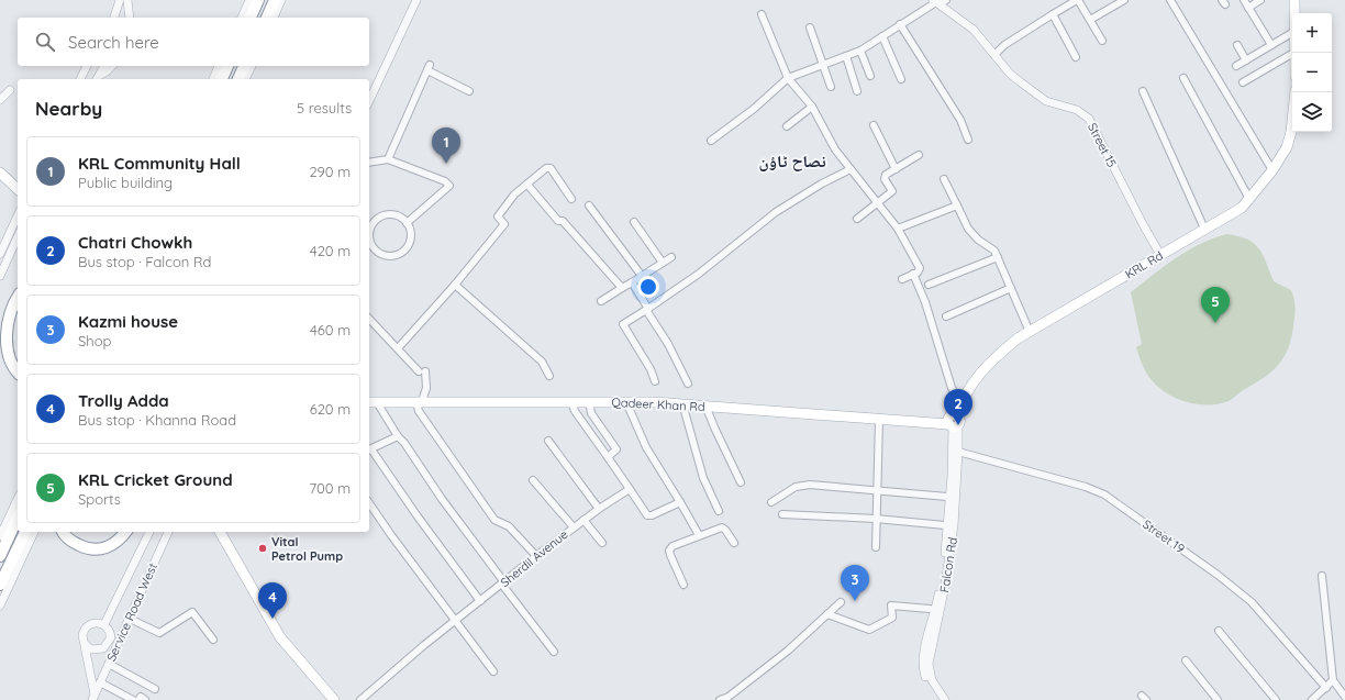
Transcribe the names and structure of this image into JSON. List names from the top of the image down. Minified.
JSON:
{"streets":{"main road":["KRL Rd","Qadeer Khan Rd"],"street":["Street 15","Street 19","Sherdil Avenue","Falcon Rd","Service Road West"]},"crossings":[["Street 15","KRL Rd"],["KRL Rd","Qadeer Khan Rd"],["KRL Rd","Falcon Rd"],["Qadeer Khan Rd","Falcon Rd"],["Street 19","Falcon Rd"]],"districts":["نصاح ٹاؤن"],"places":["Vital Petrol Pump"],"page":{"map_buttons":["+","−"],"search":"Search here","heading":["Nearby","5 results"],"pins":["1","5","2","3","4"],"list":[{"mark":"1","name":"KRL Community Hall","note":"Public building","value":"290 m"},{"mark":"2","name":"Chatri Chowkh","note":"Bus stop · Falcon Rd","value":"420 m"},{"mark":"3","name":"Kazmi house","note":"Shop","value":"460 m"},{"mark":"4","name":"Trolly Adda","note":"Bus stop · Khanna Road","value":"620 m"},{"mark":"5","name":"KRL Cricket Ground","note":"Sports","value":"700 m"}]}}
